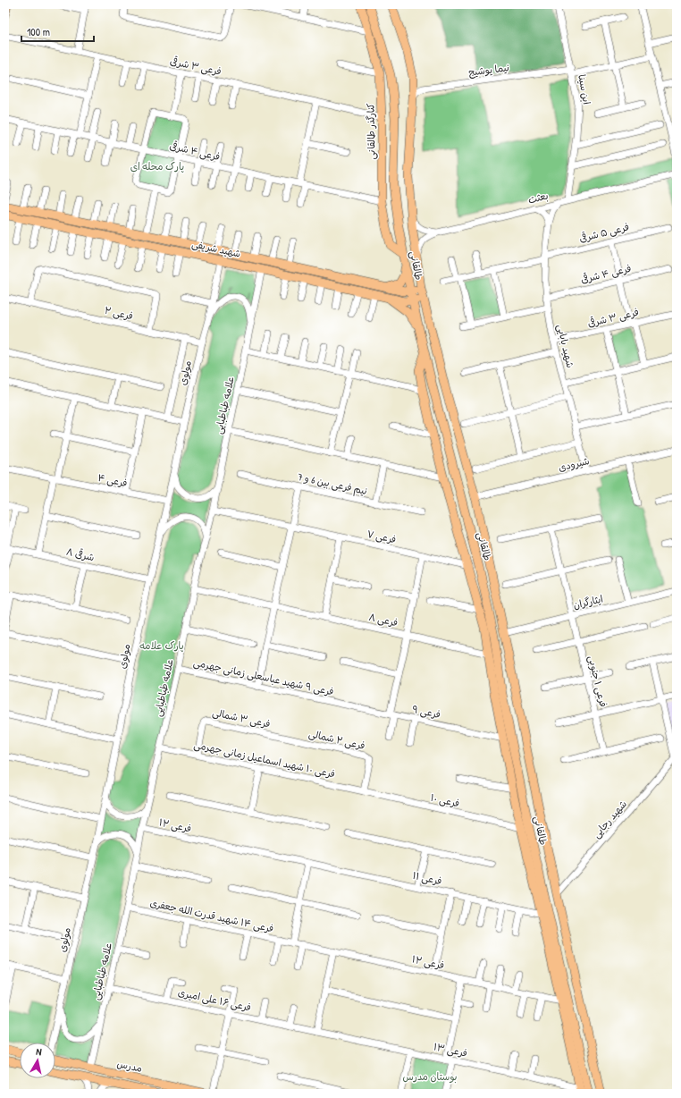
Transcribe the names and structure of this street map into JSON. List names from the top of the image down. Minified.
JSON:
{"streets":{"main road":["کنارگذر طالقانی","شهید شریفی","طالقانی","مدرس"],"street":["فرعی ۳ شرقی","نیما یوشیج","ابن سینا","فرعی ۴ شرقی","بعثت","فرعی ۵ شرقی","فرعی ۲","شهید بابایی","مولوی","علامه طباطبایی","شیرودی","فرعی ۴","نیم فرعی بین 6 و 7","فرعی ۷","۸ شرقی","ایثارگران","فرعی ۸","فرعی ۹ شهید عباسعلی زمانی جهرمی","فرعی ۱ جنوبی","فرعی ۹","فرعی ۳ شمالی","فرعی ۲ شمالی","فرعی ۱۰ شهید اسماعیل زمانی جهرمی","فرعی ۱۰","شهید رجایی","فرعی ۱۲","فرعی ۱۱","فرعی ۱۴ شهید قدرت الله جعفری","فرعی ۱۶ علی امیری","فرعی ۱۳"]},"crossings":[["فرعی ۳ شرقی","کنارگذر طالقانی"],["فرعی ۳ شرقی","شهید بابایی"],["نیما یوشیج","ابن سینا"],["نیما یوشیج","طالقانی"],["ابن سینا","بعثت"],["کنارگذر طالقانی","فرعی ۴ شرقی"],["کنارگذر طالقانی","طالقانی"],["فرعی ۴ شرقی","شهید بابایی"],["بعثت","طالقانی"],["بعثت","شهید بابایی"],["فرعی ۵ شرقی","شهید بابایی"],["شهید شریفی","طالقانی"],["شهید شریفی","مولوی"],["شهید شریفی","علامه طباطبایی"],["طالقانی","شیرودی"],["طالقانی","ایثارگران"],["طالقانی","شهید رجایی"],["فرعی ۲","مولوی"],["شهید بابایی","شیرودی"],["مولوی","فرعی ۴"],["مولوی","۸ شرقی"],["علامه طباطبایی","فرعی ۷"],["علامه طباطبایی","فرعی ۸"],["علامه طباطبایی","فرعی ۹ شهید عباسعلی زمانی جهرمی"],["علامه طباطبایی","فرعی ۱۰ شهید اسماعیل زمانی جهرمی"],["علامه طباطبایی","فرعی ۱۲"],["علامه طباطبایی","فرعی ۱۴ شهید قدرت الله جعفری"],["علامه طباطبایی","فرعی ۱۶ علی امیری"],["علامه طباطبایی","مدرس"],["ایثارگران","فرعی ۱ جنوبی"],["فرعی ۹ شهید عباسعلی زمانی جهرمی","فرعی ۹"],["فرعی ۳ شمالی","فرعی ۲ شمالی"],["فرعی ۳ شمالی","فرعی ۱۰ شهید اسماعیل زمانی جهرمی"],["فرعی ۲ شمالی","فرعی ۱۰ شهید اسماعیل زمانی جهرمی"],["فرعی ۲ شمالی","فرعی ۱۰"],["فرعی ۱۰ شهید اسماعیل زمانی جهرمی","فرعی ۱۰"],["فرعی ۱۲","فرعی ۱۱"],["فرعی ۱۲","فرعی ۱۴ شهید قدرت الله جعفری"],["فرعی ۱۶ علی امیری","فرعی ۱۳"]],"parks":["پارک محله ای","پارک علامه","بوستان مدرس"],"scale_bar":"100 m","north":"top"}
